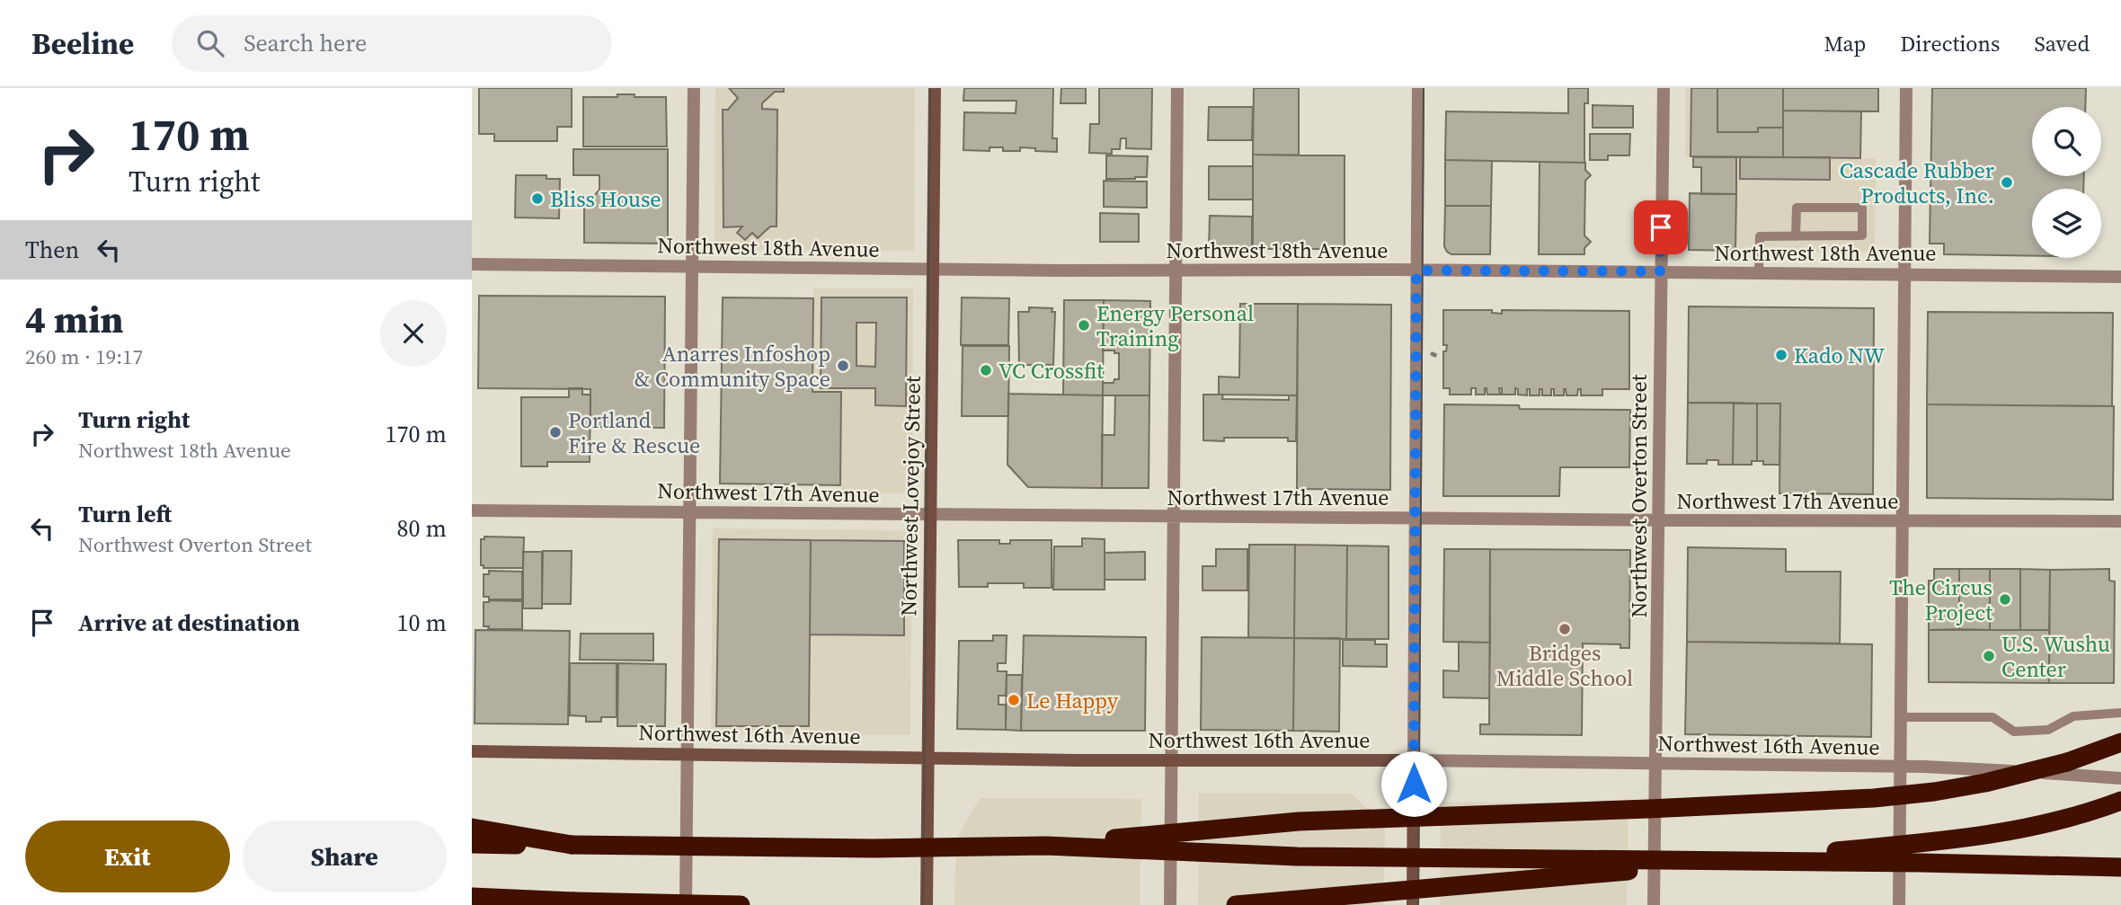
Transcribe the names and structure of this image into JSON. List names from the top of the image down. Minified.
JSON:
{"streets":{"main road":["Northwest Lovejoy Street","Northwest 16th Avenue"],"street":["Northwest 18th Avenue","Northwest 17th Avenue","Northwest Overton Street"]},"crossings":[["Northwest 18th Avenue","Northwest Lovejoy Street"],["Northwest 18th Avenue","Northwest Overton Street"],["Northwest 17th Avenue","Northwest Lovejoy Street"],["Northwest 17th Avenue","Northwest Overton Street"],["Northwest Lovejoy Street","Northwest 16th Avenue"],["Northwest Overton Street","Northwest 16th Avenue"]],"places":["Cascade Rubber Products, Inc.","Bliss House","Energy Personal Training","Kado NW","Anarres Infoshop & Community Space","VC Crossfit","Portland Fire & Rescue","The Circus Project","Bridges Middle School","U.S. Wushu Center","Le Happy"],"page":{"header":"Beeline","search":"Search here","nav":["Map","Directions","Saved"],"turn":["170 m","Turn right"],"then":"Then","heading":["4 min","260 m · 19:17"],"list":[{"name":"Turn right","note":"Northwest 18th Avenue","value":"170 m"},{"name":"Turn left","note":"Northwest Overton Street","value":"80 m"},{"name":"Arrive at destination","value":"10 m"}],"buttons":["Exit","Share"]}}
